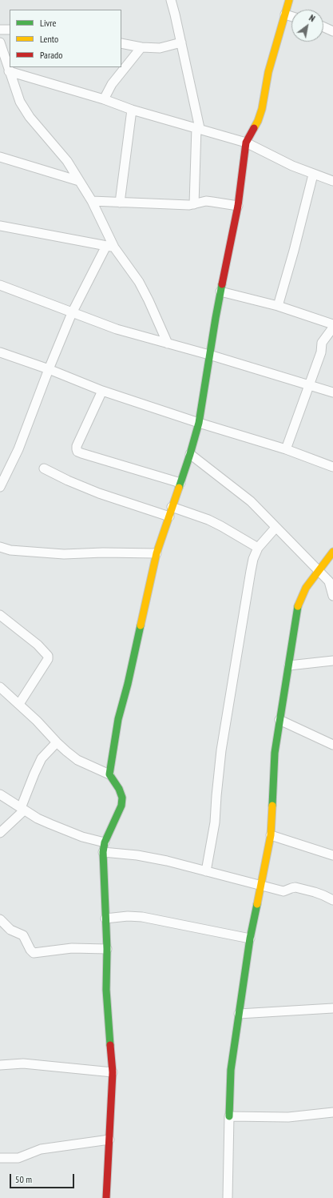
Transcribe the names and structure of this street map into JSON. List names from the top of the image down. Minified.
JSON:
{"legend":["Livre","Lento","Parado"],"scale_bar":"50 m","north":"top right"}
